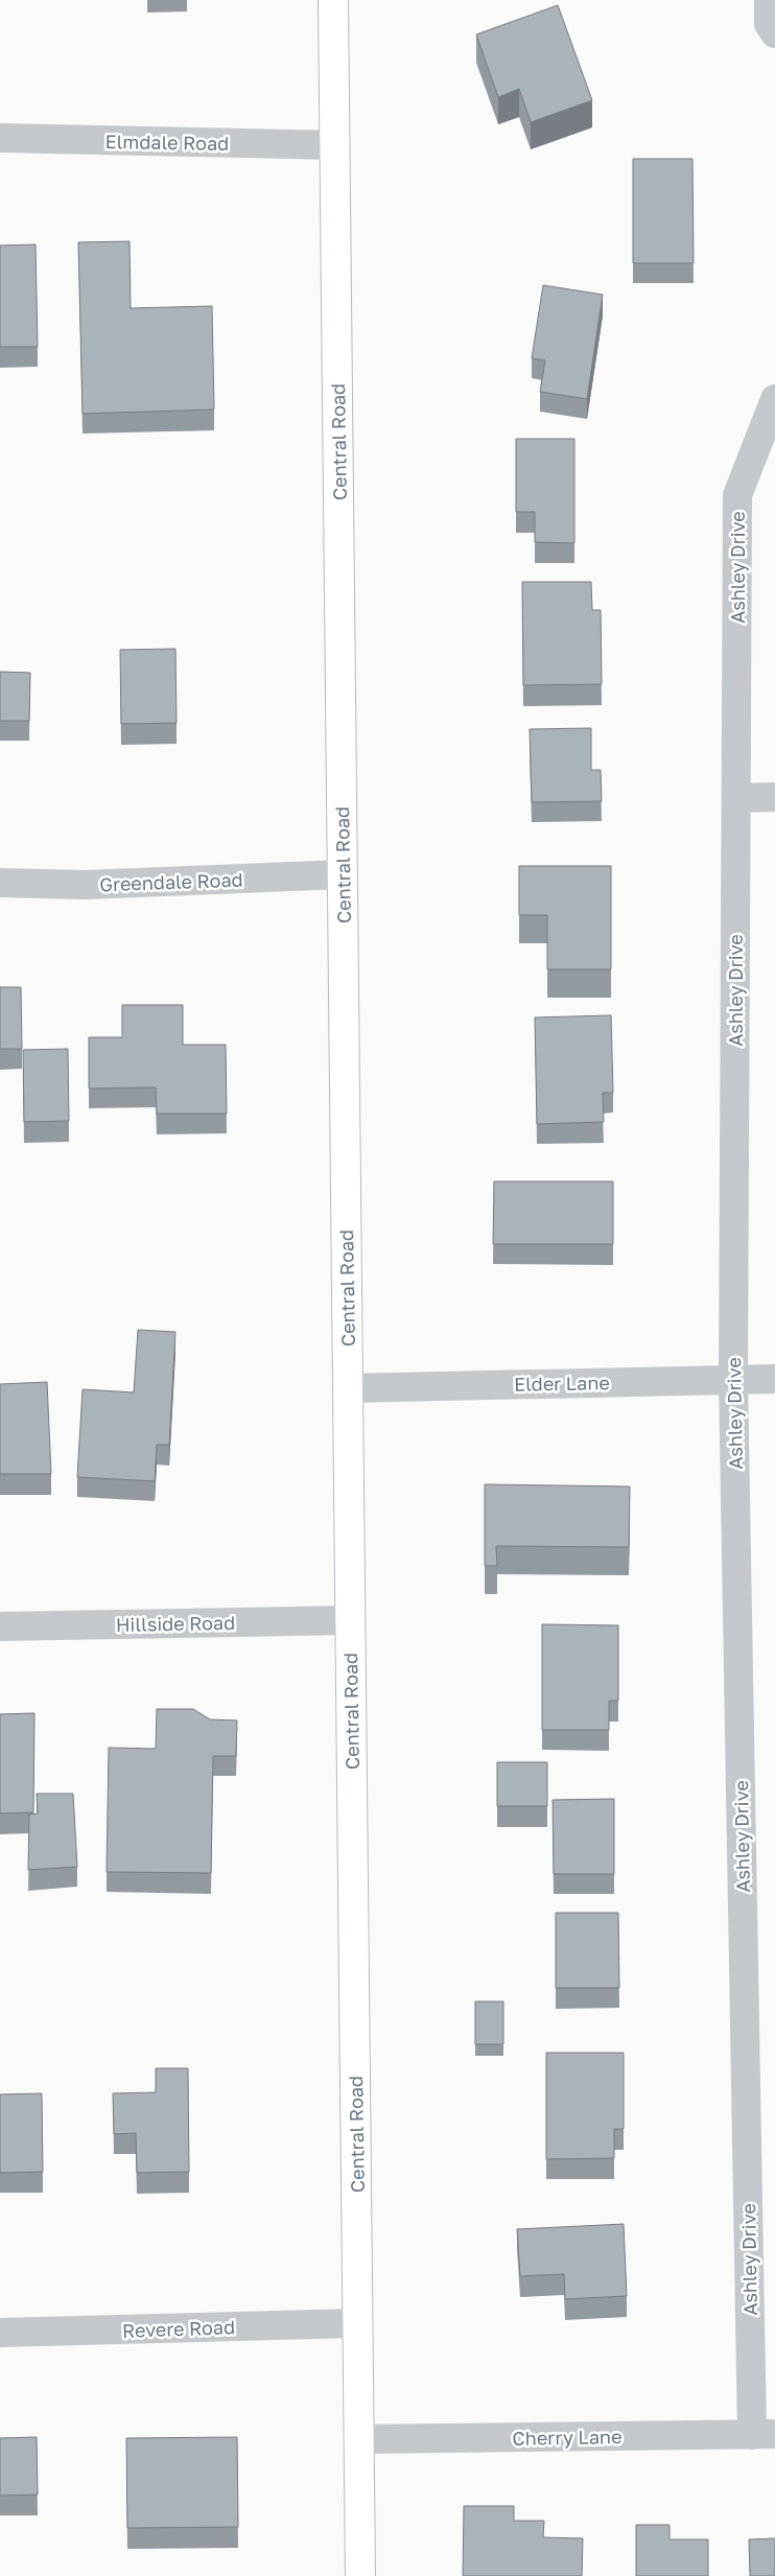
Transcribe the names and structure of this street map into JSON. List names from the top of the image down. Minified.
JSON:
{"streets":{"main road":["Central Road"],"street":["Elmdale Road","Ashley Drive","Greendale Road","Elder Lane","Hillside Road","Revere Road","Cherry Lane"]},"crossings":[["Elmdale Road","Central Road"],["Central Road","Greendale Road"],["Central Road","Elder Lane"],["Central Road","Hillside Road"],["Central Road","Revere Road"],["Central Road","Cherry Lane"],["Ashley Drive","Elder Lane"],["Ashley Drive","Cherry Lane"]]}
